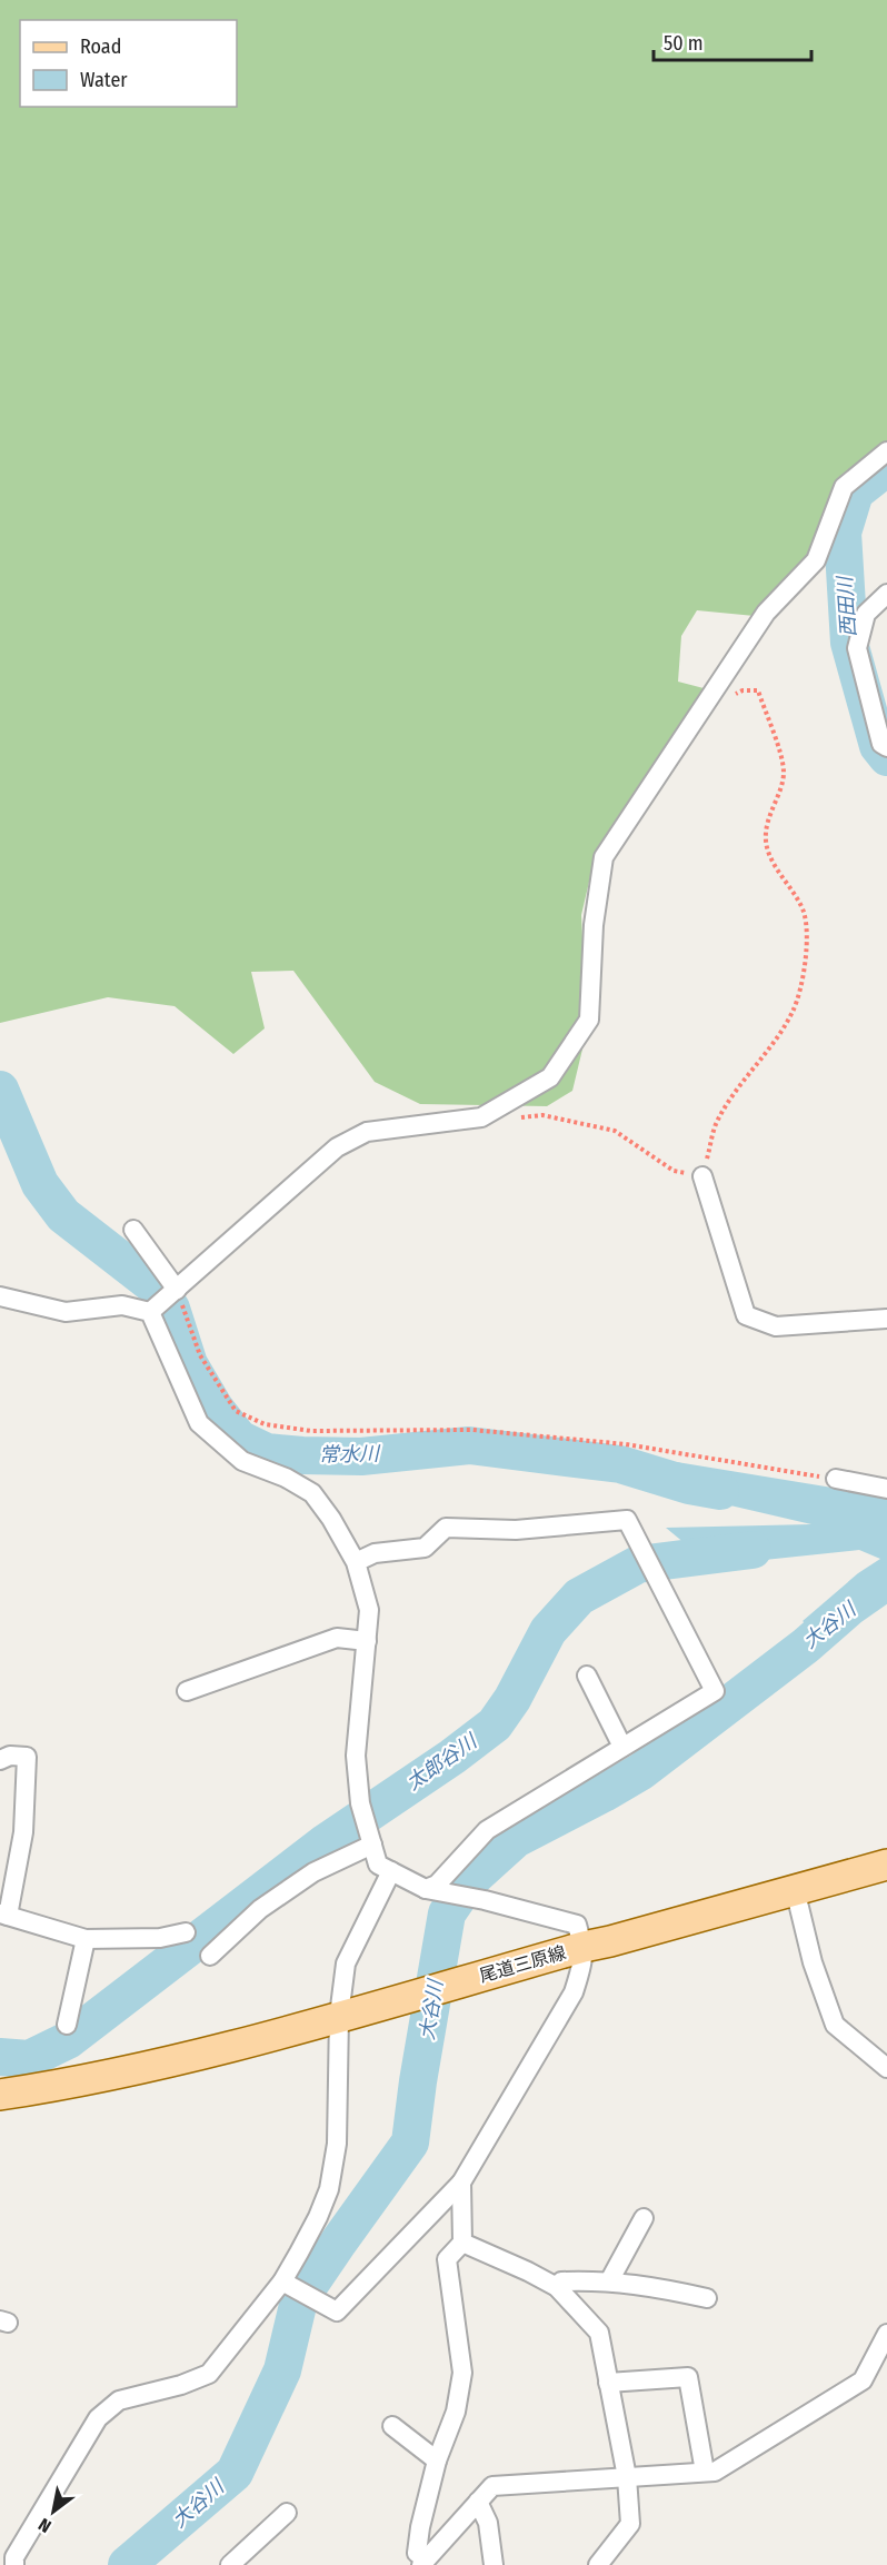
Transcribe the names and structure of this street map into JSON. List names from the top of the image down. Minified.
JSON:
{"streets":{"main road":["尾道三原線"]},"water":["西田川","常水川","大谷川","太郎谷川"],"legend":["Road","Water"],"scale_bar":"50 m","north":"bottom left"}
